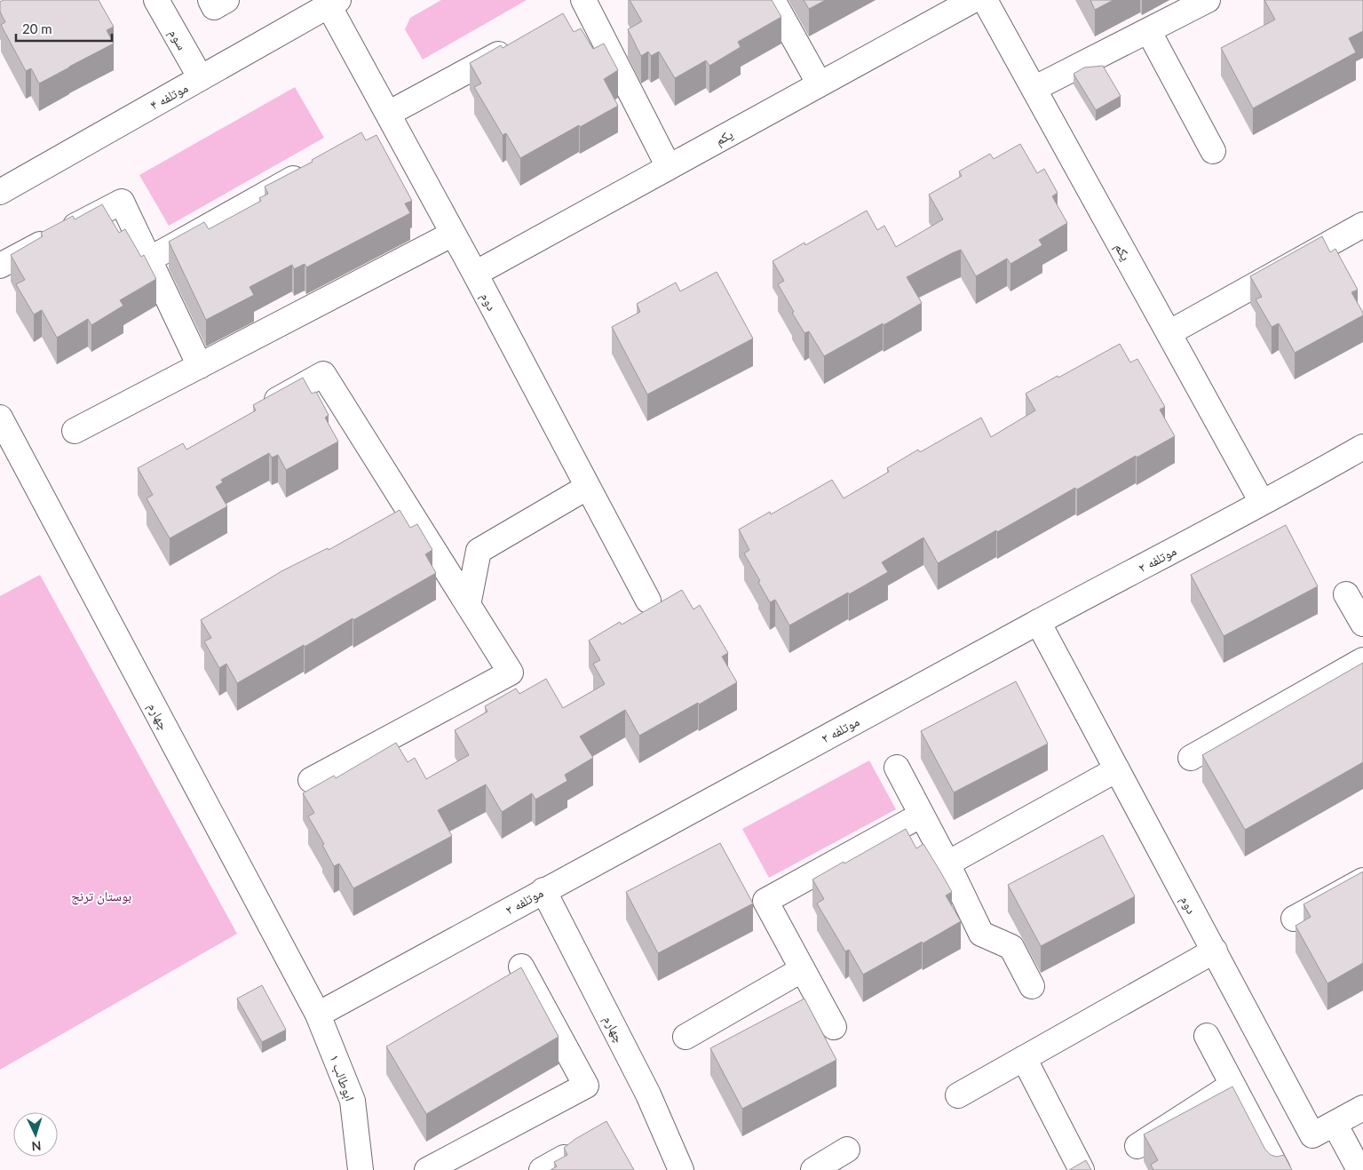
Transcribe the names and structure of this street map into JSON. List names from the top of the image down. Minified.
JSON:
{"streets":{"street":["سوم","موتلفه ۴","یکم","دوم","موتلفه ۲","چهارم","ابوطالب ۱"]},"crossings":[["سوم","موتلفه ۴"],["موتلفه ۴","دوم"],["یکم","دوم"],["یکم","موتلفه ۲"],["دوم","موتلفه ۲"],["موتلفه ۲","چهارم"],["موتلفه ۲","ابوطالب ۱"],["چهارم","ابوطالب ۱"]],"parks":["بوستان ترنج"],"scale_bar":"20 m","north":"bottom"}
